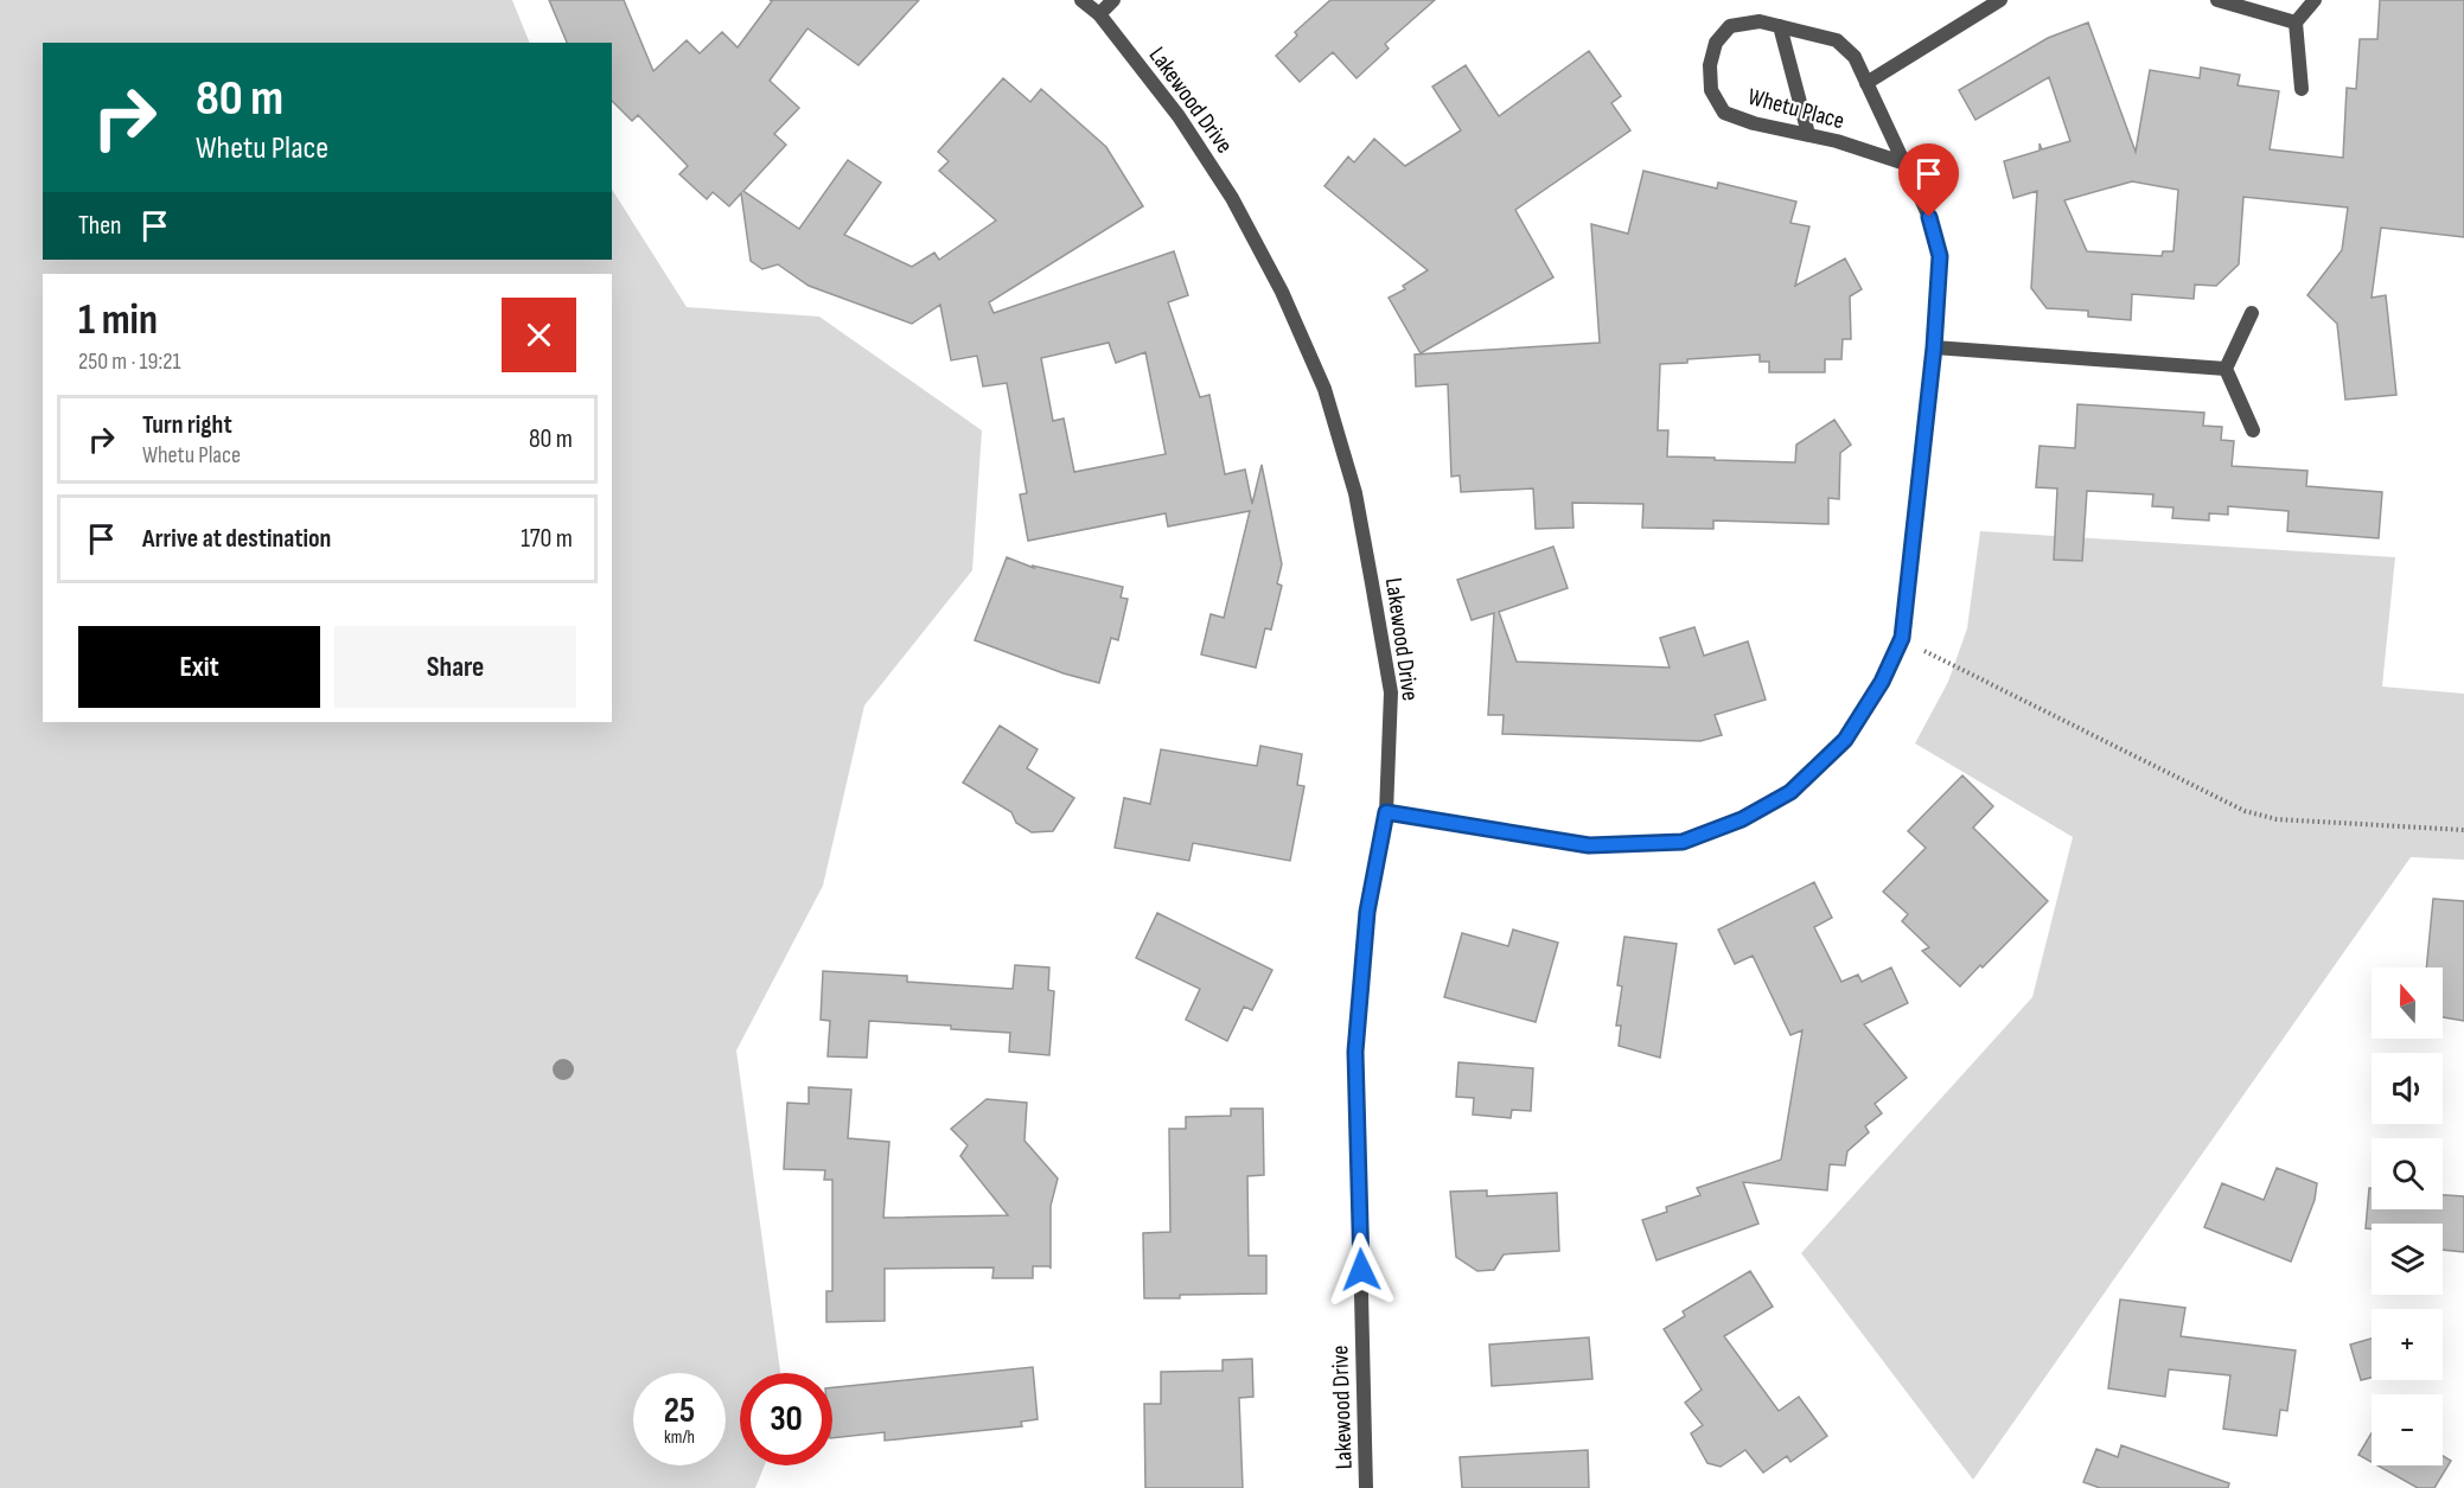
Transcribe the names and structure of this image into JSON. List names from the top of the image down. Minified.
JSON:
{"streets":{"street":["Lakewood Drive","Whetu Place"]},"crossings":[["Lakewood Drive","Whetu Place"]],"north":"top","page":{"turn":["80 m","Whetu Place"],"then":"Then","heading":["1 min","250 m · 19:21"],"list":[{"name":"Turn right","note":"Whetu Place","value":"80 m"},{"name":"Arrive at destination","value":"170 m"}],"buttons":["Exit","Share"],"map_buttons":["+","−"],"speed":"25 km/h","limit":"30"}}
